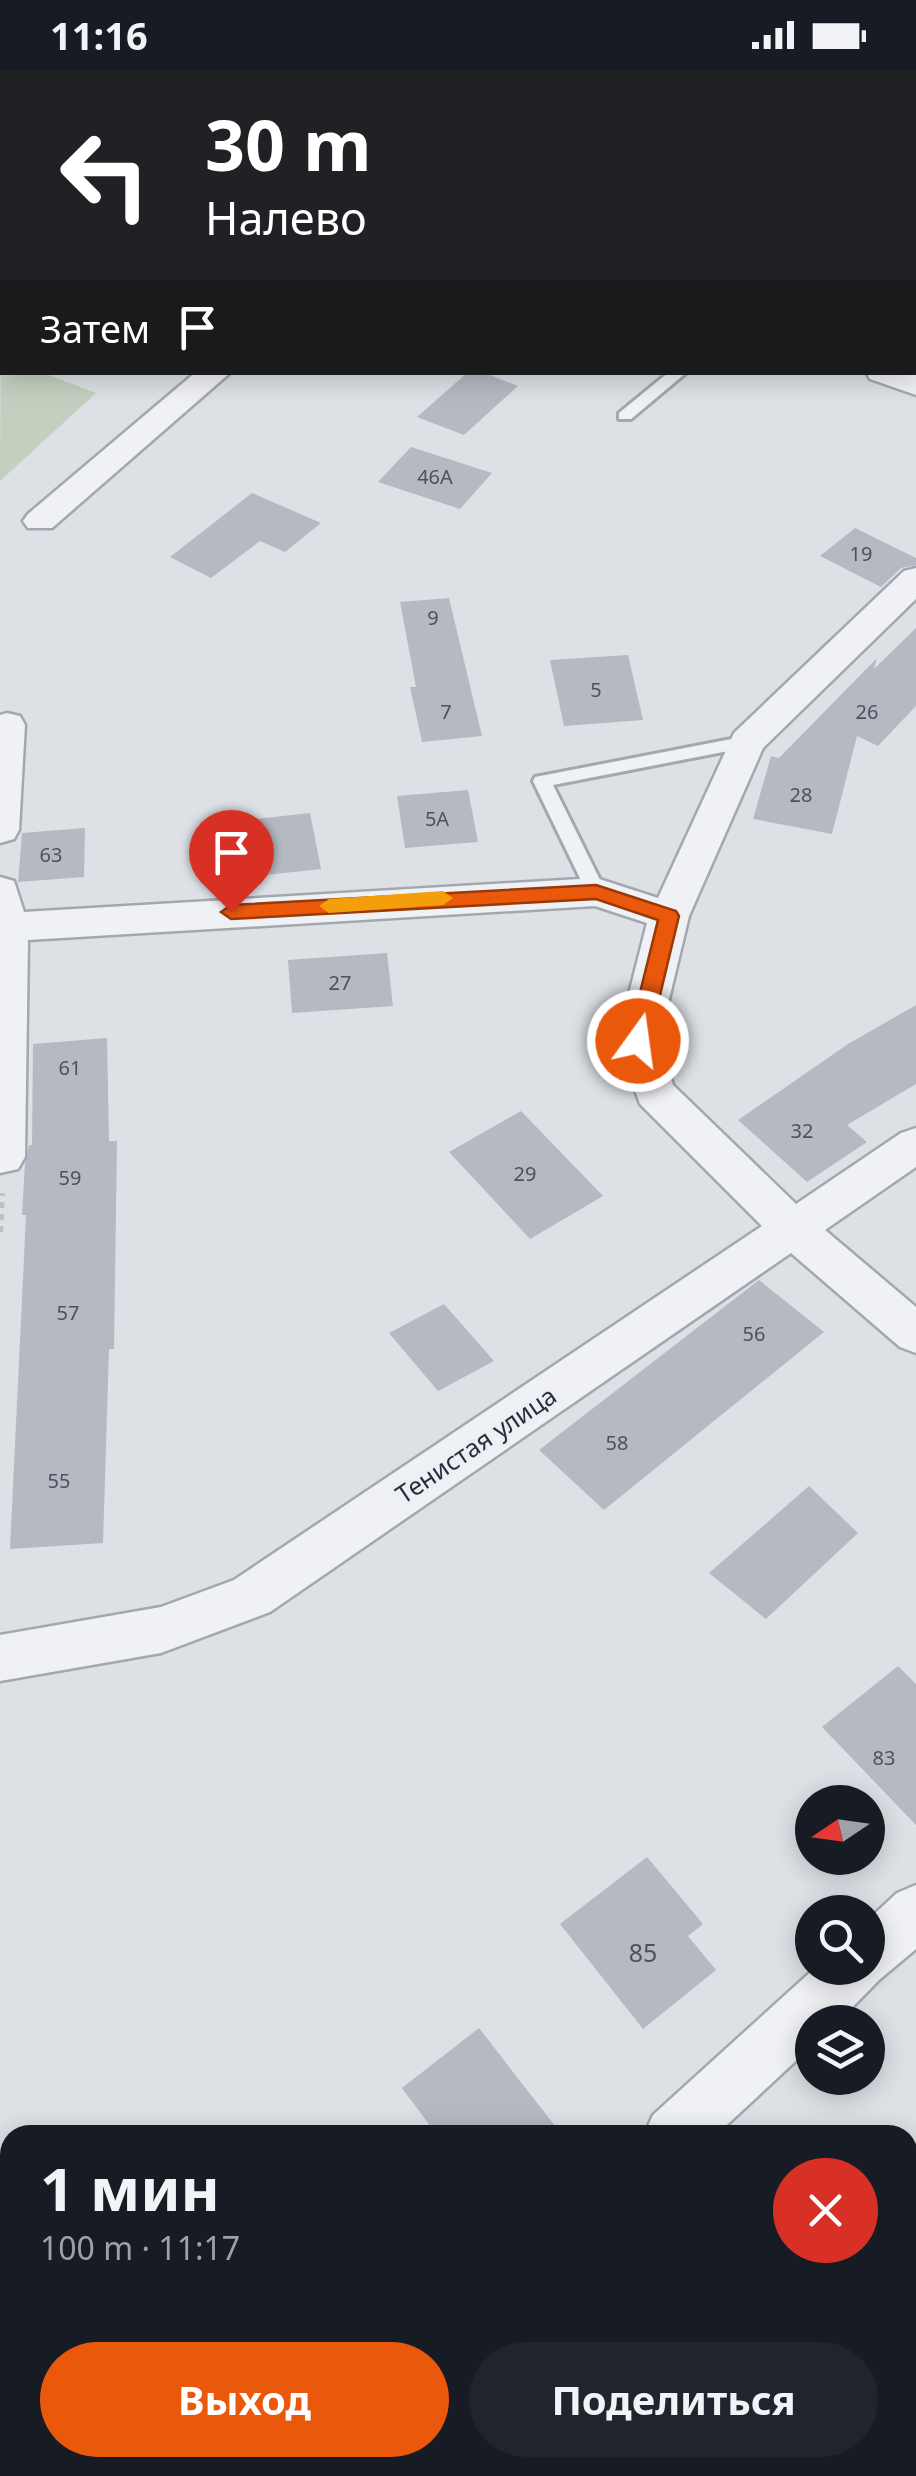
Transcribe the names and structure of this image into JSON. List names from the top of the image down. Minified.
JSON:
{"streets":{"street":["Тенистая улица"]},"house_numbers":["46А","19","9","5","7","26","28","5А","63","27","61","32","29","59","57","56","58","55","83","85"],"north":"left","page":{"status":"11:16","turn":["30 m","Налево"],"then":"Затем","heading":["1 мин","100 m · 11:17"],"buttons":["Выход","Поделиться"]}}
